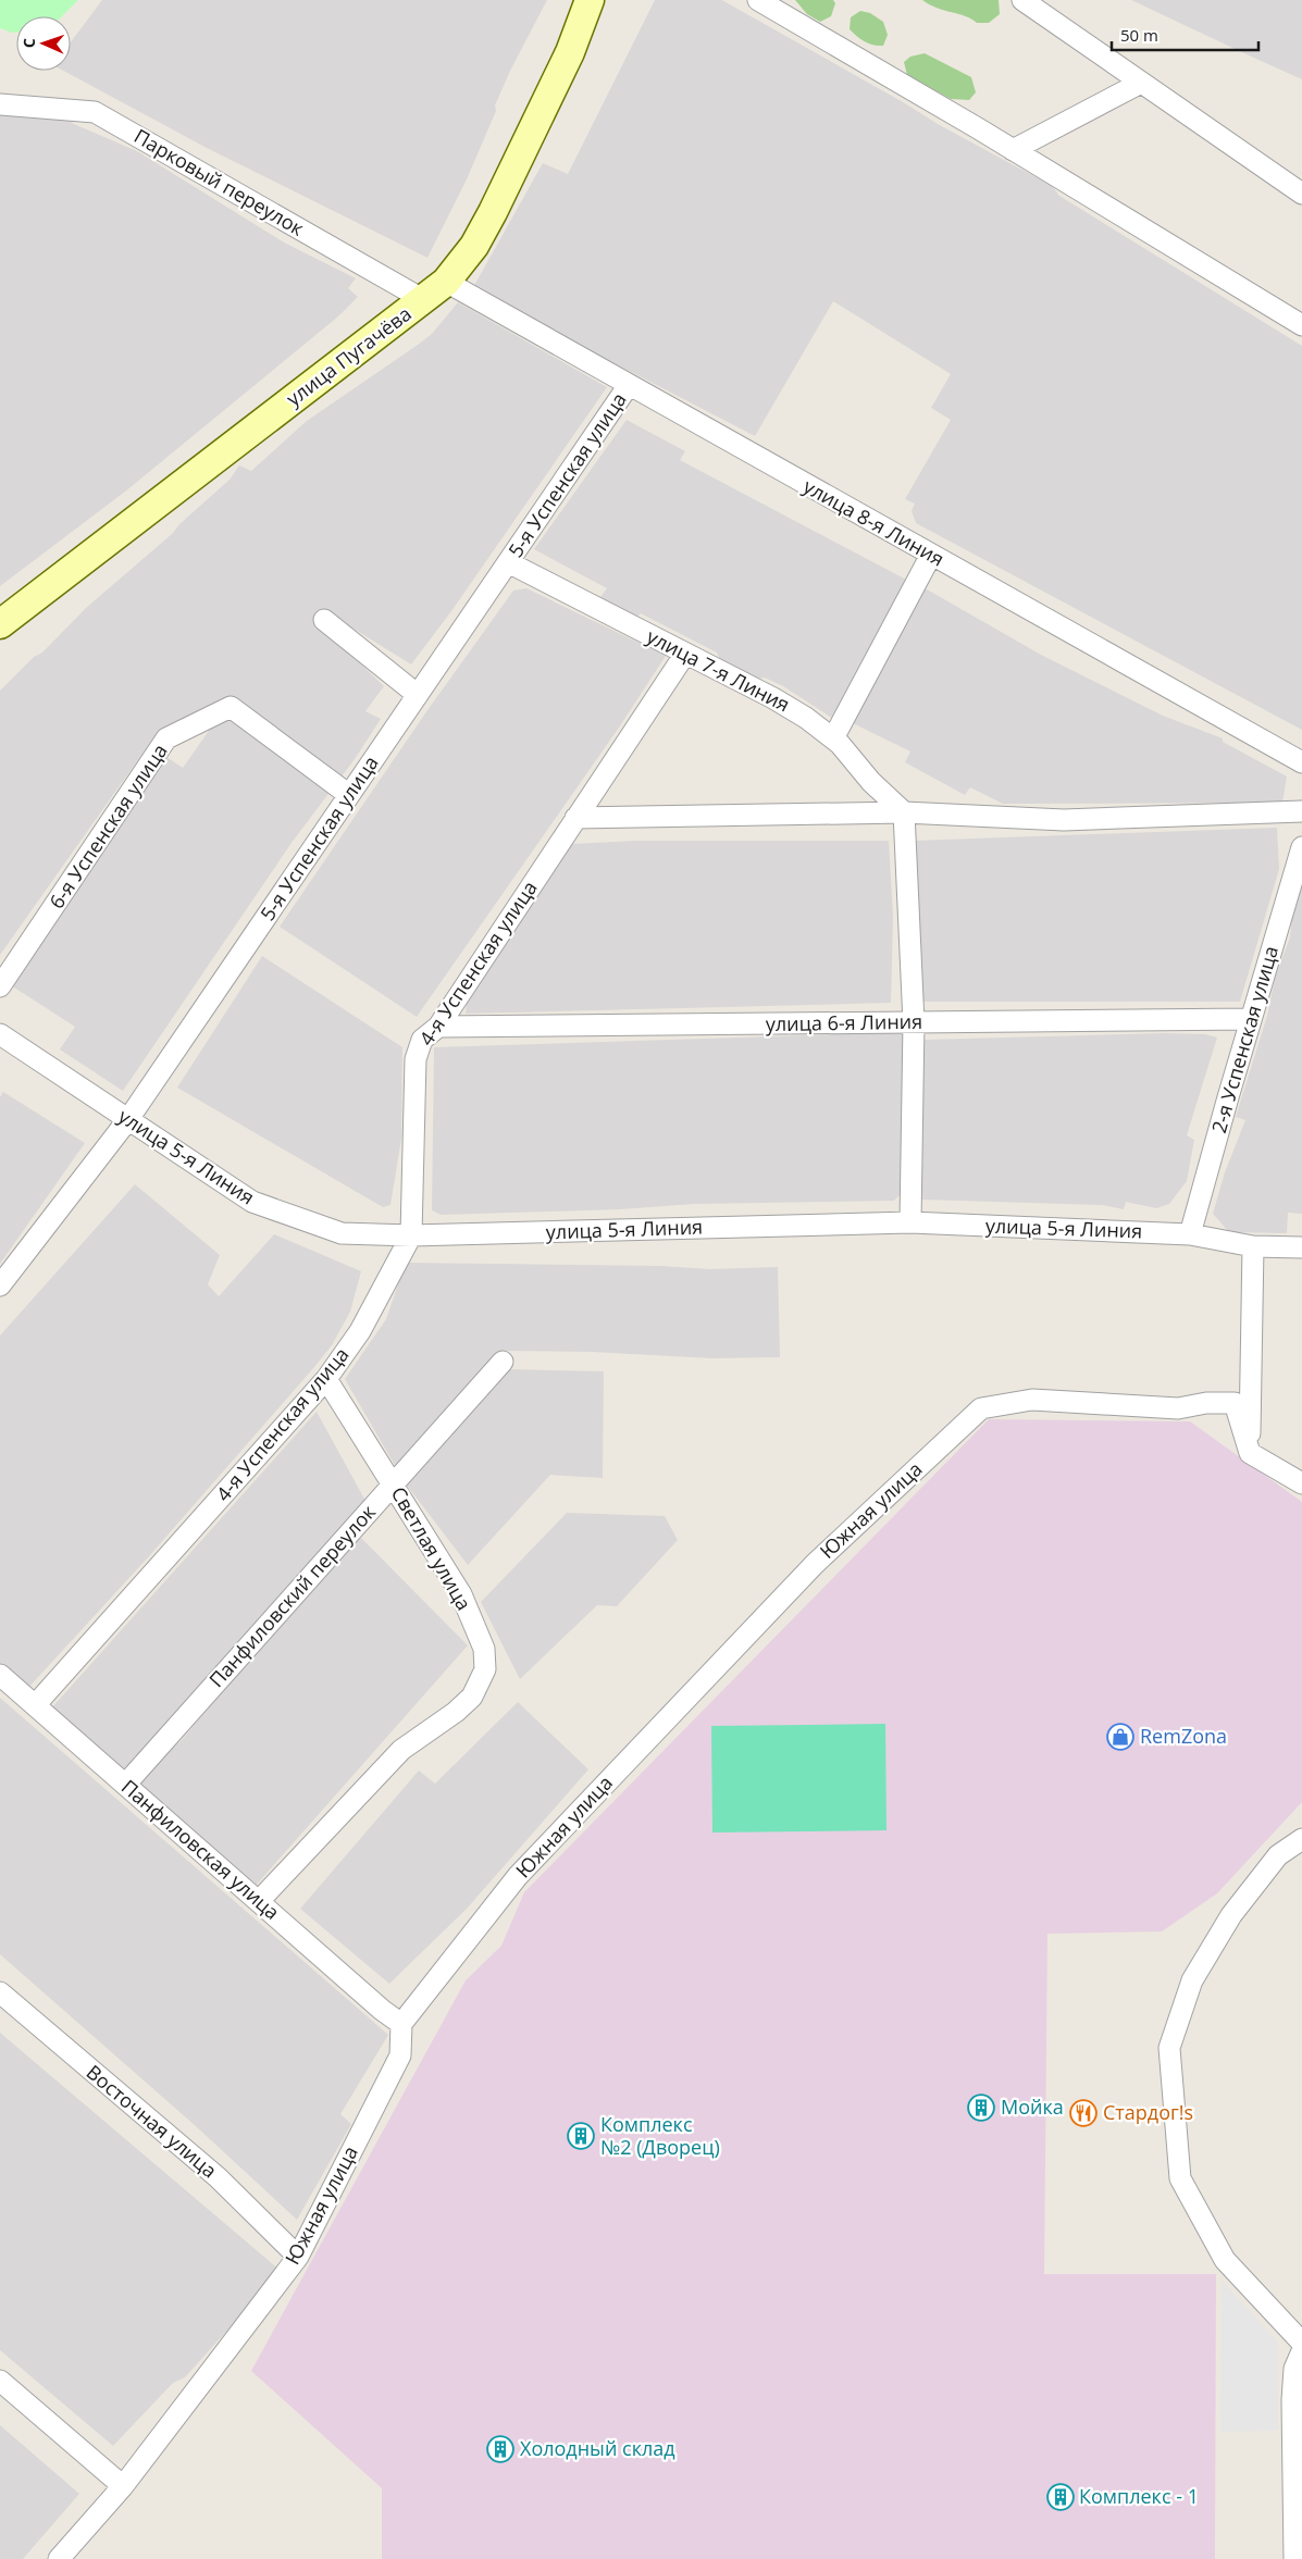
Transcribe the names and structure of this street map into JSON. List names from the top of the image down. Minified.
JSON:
{"streets":{"street":["Парковый переулок","улица Пугачёва","5-я Успенская улица","улица 8-я Линия","улица 7-я Линия","6-я Успенская улица","4-я Успенская улица","улица 6-я Линия","2-я Успенская улица","улица 5-я Линия","Южная улица","Светлая улица","Панфиловский переулок","Панфиловская улица","Восточная улица"]},"crossings":[["Парковый переулок","улица Пугачёва"],["улица Пугачёва","улица 8-я Линия"],["5-я Успенская улица","улица 8-я Линия"],["5-я Успенская улица","улица 7-я Линия"],["5-я Успенская улица","6-я Успенская улица"],["5-я Успенская улица","улица 5-я Линия"],["улица 7-я Линия","4-я Успенская улица"],["4-я Успенская улица","улица 6-я Линия"],["4-я Успенская улица","улица 5-я Линия"],["4-я Успенская улица","Светлая улица"],["4-я Успенская улица","Панфиловская улица"],["улица 6-я Линия","2-я Успенская улица"],["2-я Успенская улица","улица 5-я Линия"],["Южная улица","Панфиловская улица"],["Южная улица","Восточная улица"],["Светлая улица","Панфиловский переулок"],["Светлая улица","Панфиловская улица"],["Панфиловский переулок","Панфиловская улица"]],"places":{"shop":["RemZona"],"building":["Мойка","Комплекс №2 (Дворец)","Холодный склад","Комплекс - 1"],"restaurant":["Стардог!s"]},"scale_bar":"50 m","north":"left"}
